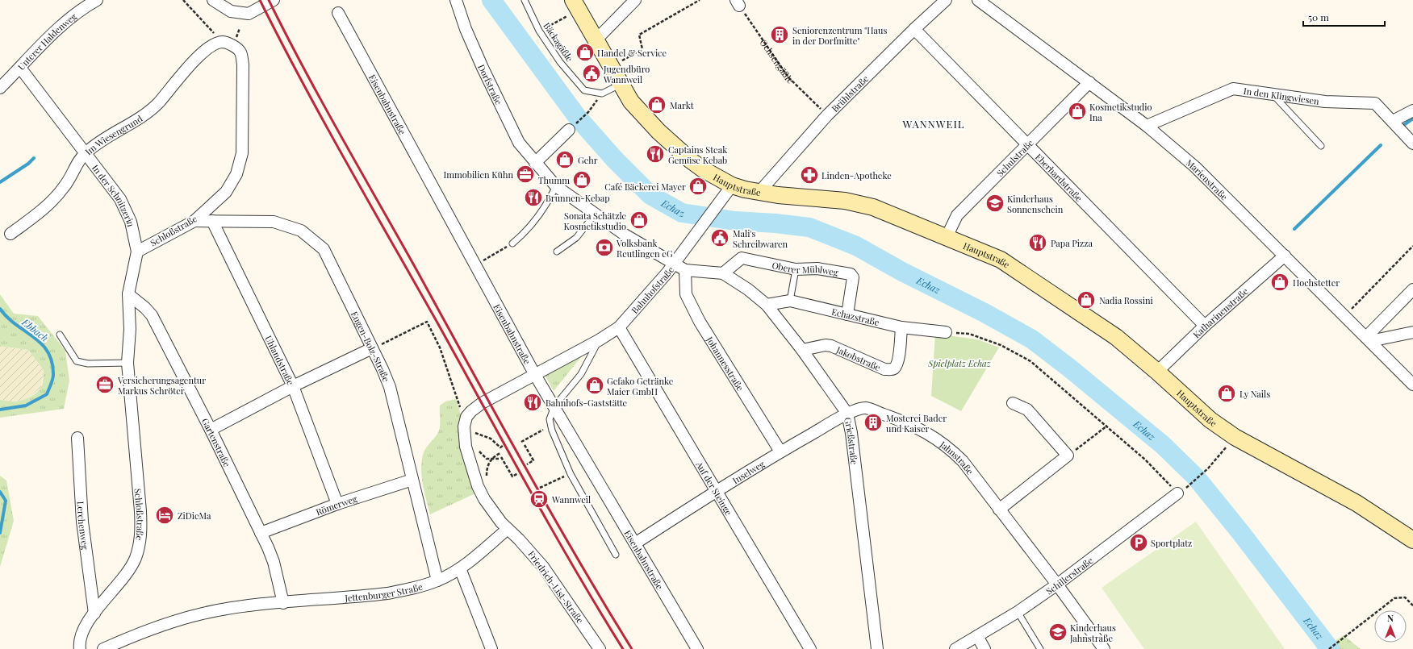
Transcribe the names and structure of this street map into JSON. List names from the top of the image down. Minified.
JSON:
{"streets":{"main road":["Hauptstraße"],"street":["Unterer Haldenweg","Dorfstraße","Brühlstraße","In den Klingwiesen","Eisenbahnstraße","Im Wiesengrund","Schulstraße","Eberhardstraße","Marienstraße","In der Schnitzerin","Schloßstraße","Oberer Mühlweg","Bahnhofstraße","Katharinenstraße","Echazstraße","Eugen-Bolz-Straße","Jakobstraße","Uhlandstraße","Johannesstraße","Grießstraße","Gartenstraße","Jahnstraße","Inselweg","Auf der Steinge","Römerweg","Lerchenweg","Schillerstraße","Friedrich-List-Straße","Jettenburger Straße"],"lane":["Bäckagäßle"],"path":["Ochsengäßle"]},"crossings":[["Unterer Haldenweg","In der Schnitzerin"],["Ochsengäßle","Brühlstraße"],["Dorfstraße","Bahnhofstraße"],["Brühlstraße","Eberhardstraße"],["Brühlstraße","Hauptstraße"],["In den Klingwiesen","Marienstraße"],["Eisenbahnstraße","Bahnhofstraße"],["Eisenbahnstraße","Inselweg"],["Im Wiesengrund","In der Schnitzerin"],["Im Wiesengrund","Schloßstraße"],["Schulstraße","Eberhardstraße"],["Schulstraße","Marienstraße"],["Schulstraße","Hauptstraße"],["Eberhardstraße","Katharinenstraße"],["Marienstraße","Katharinenstraße"],["Hauptstraße","Bahnhofstraße"],["Hauptstraße","Katharinenstraße"],["In der Schnitzerin","Schloßstraße"],["Schloßstraße","Eugen-Bolz-Straße"],["Schloßstraße","Gartenstraße"],["Schloßstraße","Lerchenweg"],["Oberer Mühlweg","Echazstraße"],["Oberer Mühlweg","Grießstraße"],["Bahnhofstraße","Auf der Steinge"],["Echazstraße","Jakobstraße"],["Echazstraße","Grießstraße"],["Eugen-Bolz-Straße","Uhlandstraße"],["Eugen-Bolz-Straße","Römerweg"],["Eugen-Bolz-Straße","Jettenburger Straße"],["Jakobstraße","Grießstraße"],["Uhlandstraße","Römerweg"],["Johannesstraße","Inselweg"],["Grießstraße","Jahnstraße"],["Grießstraße","Inselweg"],["Gartenstraße","Römerweg"],["Gartenstraße","Jettenburger Straße"],["Jahnstraße","Inselweg"],["Jahnstraße","Schillerstraße"],["Inselweg","Auf der Steinge"],["Friedrich-List-Straße","Jettenburger Straße"]],"districts":["WANNWEIL"],"water":["Echaz","Ebbach"],"parks":["Spielplatz Echaz"],"places":{"building":["Seniorenzentrum \"Haus in der Dorfmitte\"","Mosterei Bader und Kaiser"],"shop":["Handel & Service","Markt","Kosmetikstudio Ina","Gehr","Thumm","Café Bäckerei Mayer","Sonata Schätzle Kosmetikstudio","Hochstetter","Nadia Rossini","Gefako Getränke Maier GmbH","Ly Nails"],"public building":["Jugendbüro Wannweil","Mali's Schreibwaren"],"restaurant":["Captains Steak Gemüse Kebab","Brunnen-Kebap","Papa Pizza","Bahnhofs-Gaststätte"],"office":["Immobilien Kühn","Versicherungsagentur Markus Schröter"],"pharmacy":["Linden-Apotheke"],"school or university":["Kinderhaus Sonnenschein","Kinderhaus Jahnstraße"],"bank":["Volksbank Reutlingen eG"],"station":["Wannweil"],"hotel":["ZiDieMa"],"parking":["Sportplatz"]},"scale_bar":"50 m","north":"top"}
